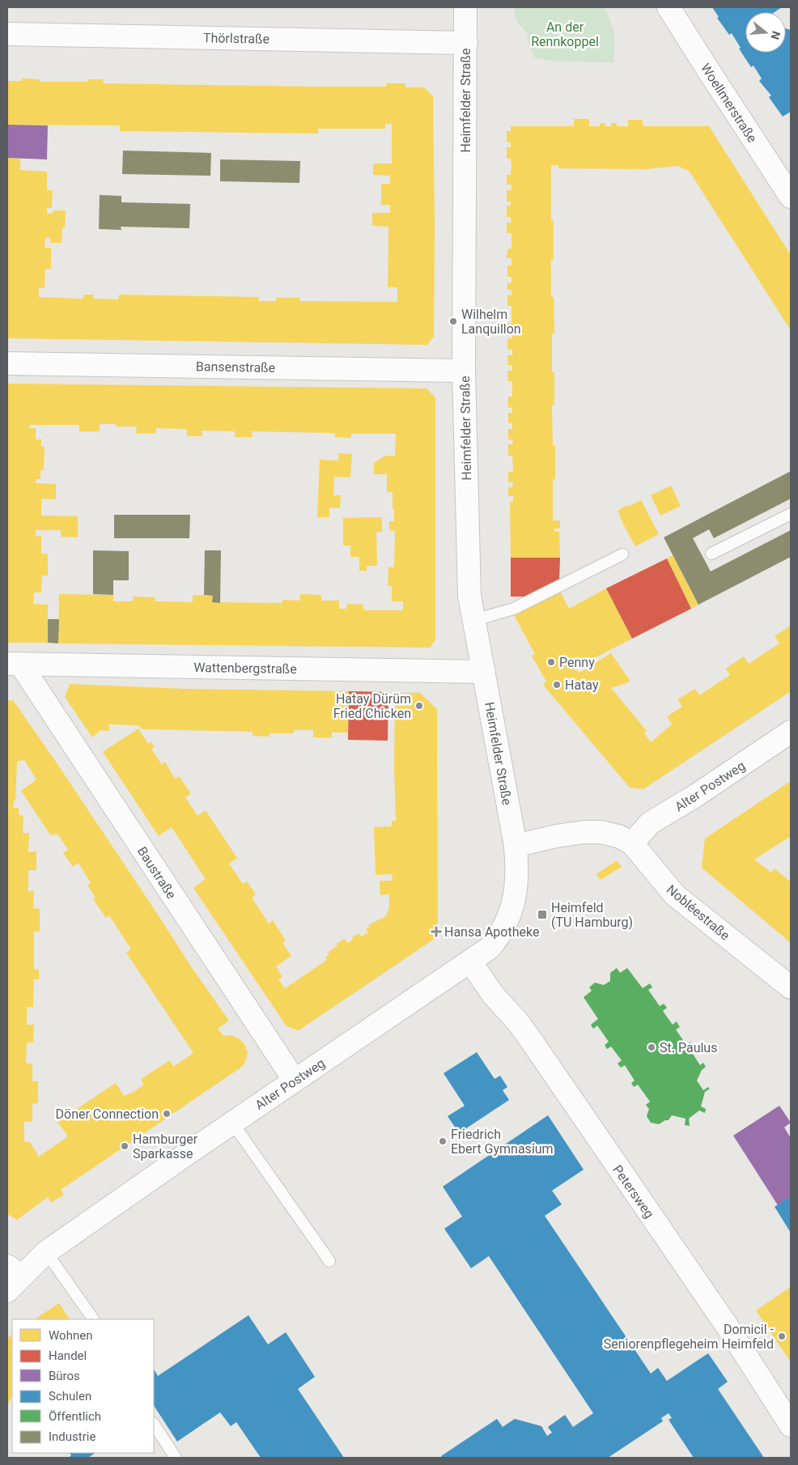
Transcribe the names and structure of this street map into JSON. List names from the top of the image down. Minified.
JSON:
{"streets":{"street":["Thörlstraße","Heimfelder Straße","Woellmerstraße","Bansenstraße","Wattenbergstraße","Alter Postweg","Baustraße","Nobléestraße","Petersweg"]},"crossings":[["Thörlstraße","Heimfelder Straße"],["Heimfelder Straße","Bansenstraße"],["Heimfelder Straße","Wattenbergstraße"],["Heimfelder Straße","Alter Postweg"],["Heimfelder Straße","Nobléestraße"],["Wattenbergstraße","Baustraße"],["Alter Postweg","Baustraße"],["Alter Postweg","Nobléestraße"],["Alter Postweg","Petersweg"]],"parks":["An der Rennkoppel"],"places":{"other":["Wilhelm Lanquillon","Penny","Hatay","Hatay Dürüm Fried Chicken","St. Paulus","Döner Connection","Friedrich Ebert Gymnasium","Hamburger Sparkasse","Domicil - Seniorenpflegeheim Heimfeld"],"transit":["Heimfeld (TU Hamburg)"],"health":["Hansa Apotheke"]},"legend":["Wohnen","Handel","Büros","Schulen","Öffentlich","Industrie"],"north":"right"}
